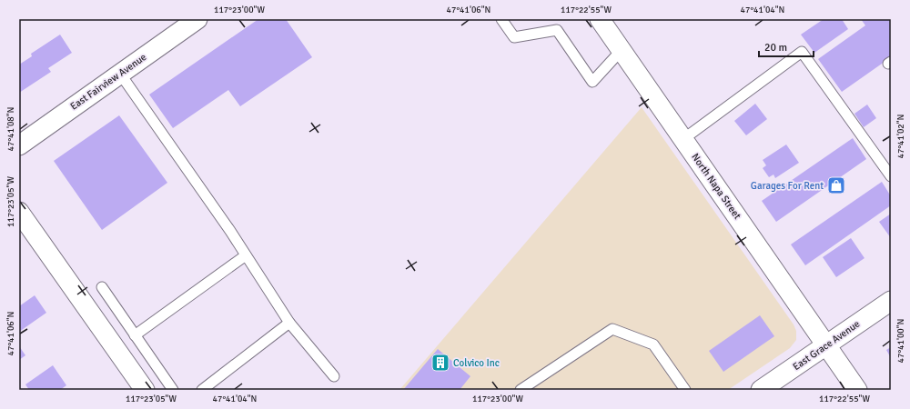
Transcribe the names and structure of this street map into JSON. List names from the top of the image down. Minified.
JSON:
{"streets":{"street":["East Fairview Avenue","North Napa Street","East Grace Avenue"]},"crossings":[["North Napa Street","East Grace Avenue"]],"places":{"shop":["Garages For Rent"],"building":["Colvico Inc"]},"scale_bar":"20 m","coordinates":["117°23'00\"W","47°41'06\"N","117°22'55\"W","47°41'04\"N","47°41'08\"N","47°41'02\"N","117°23'05\"W","47°41'00\"N"]}
